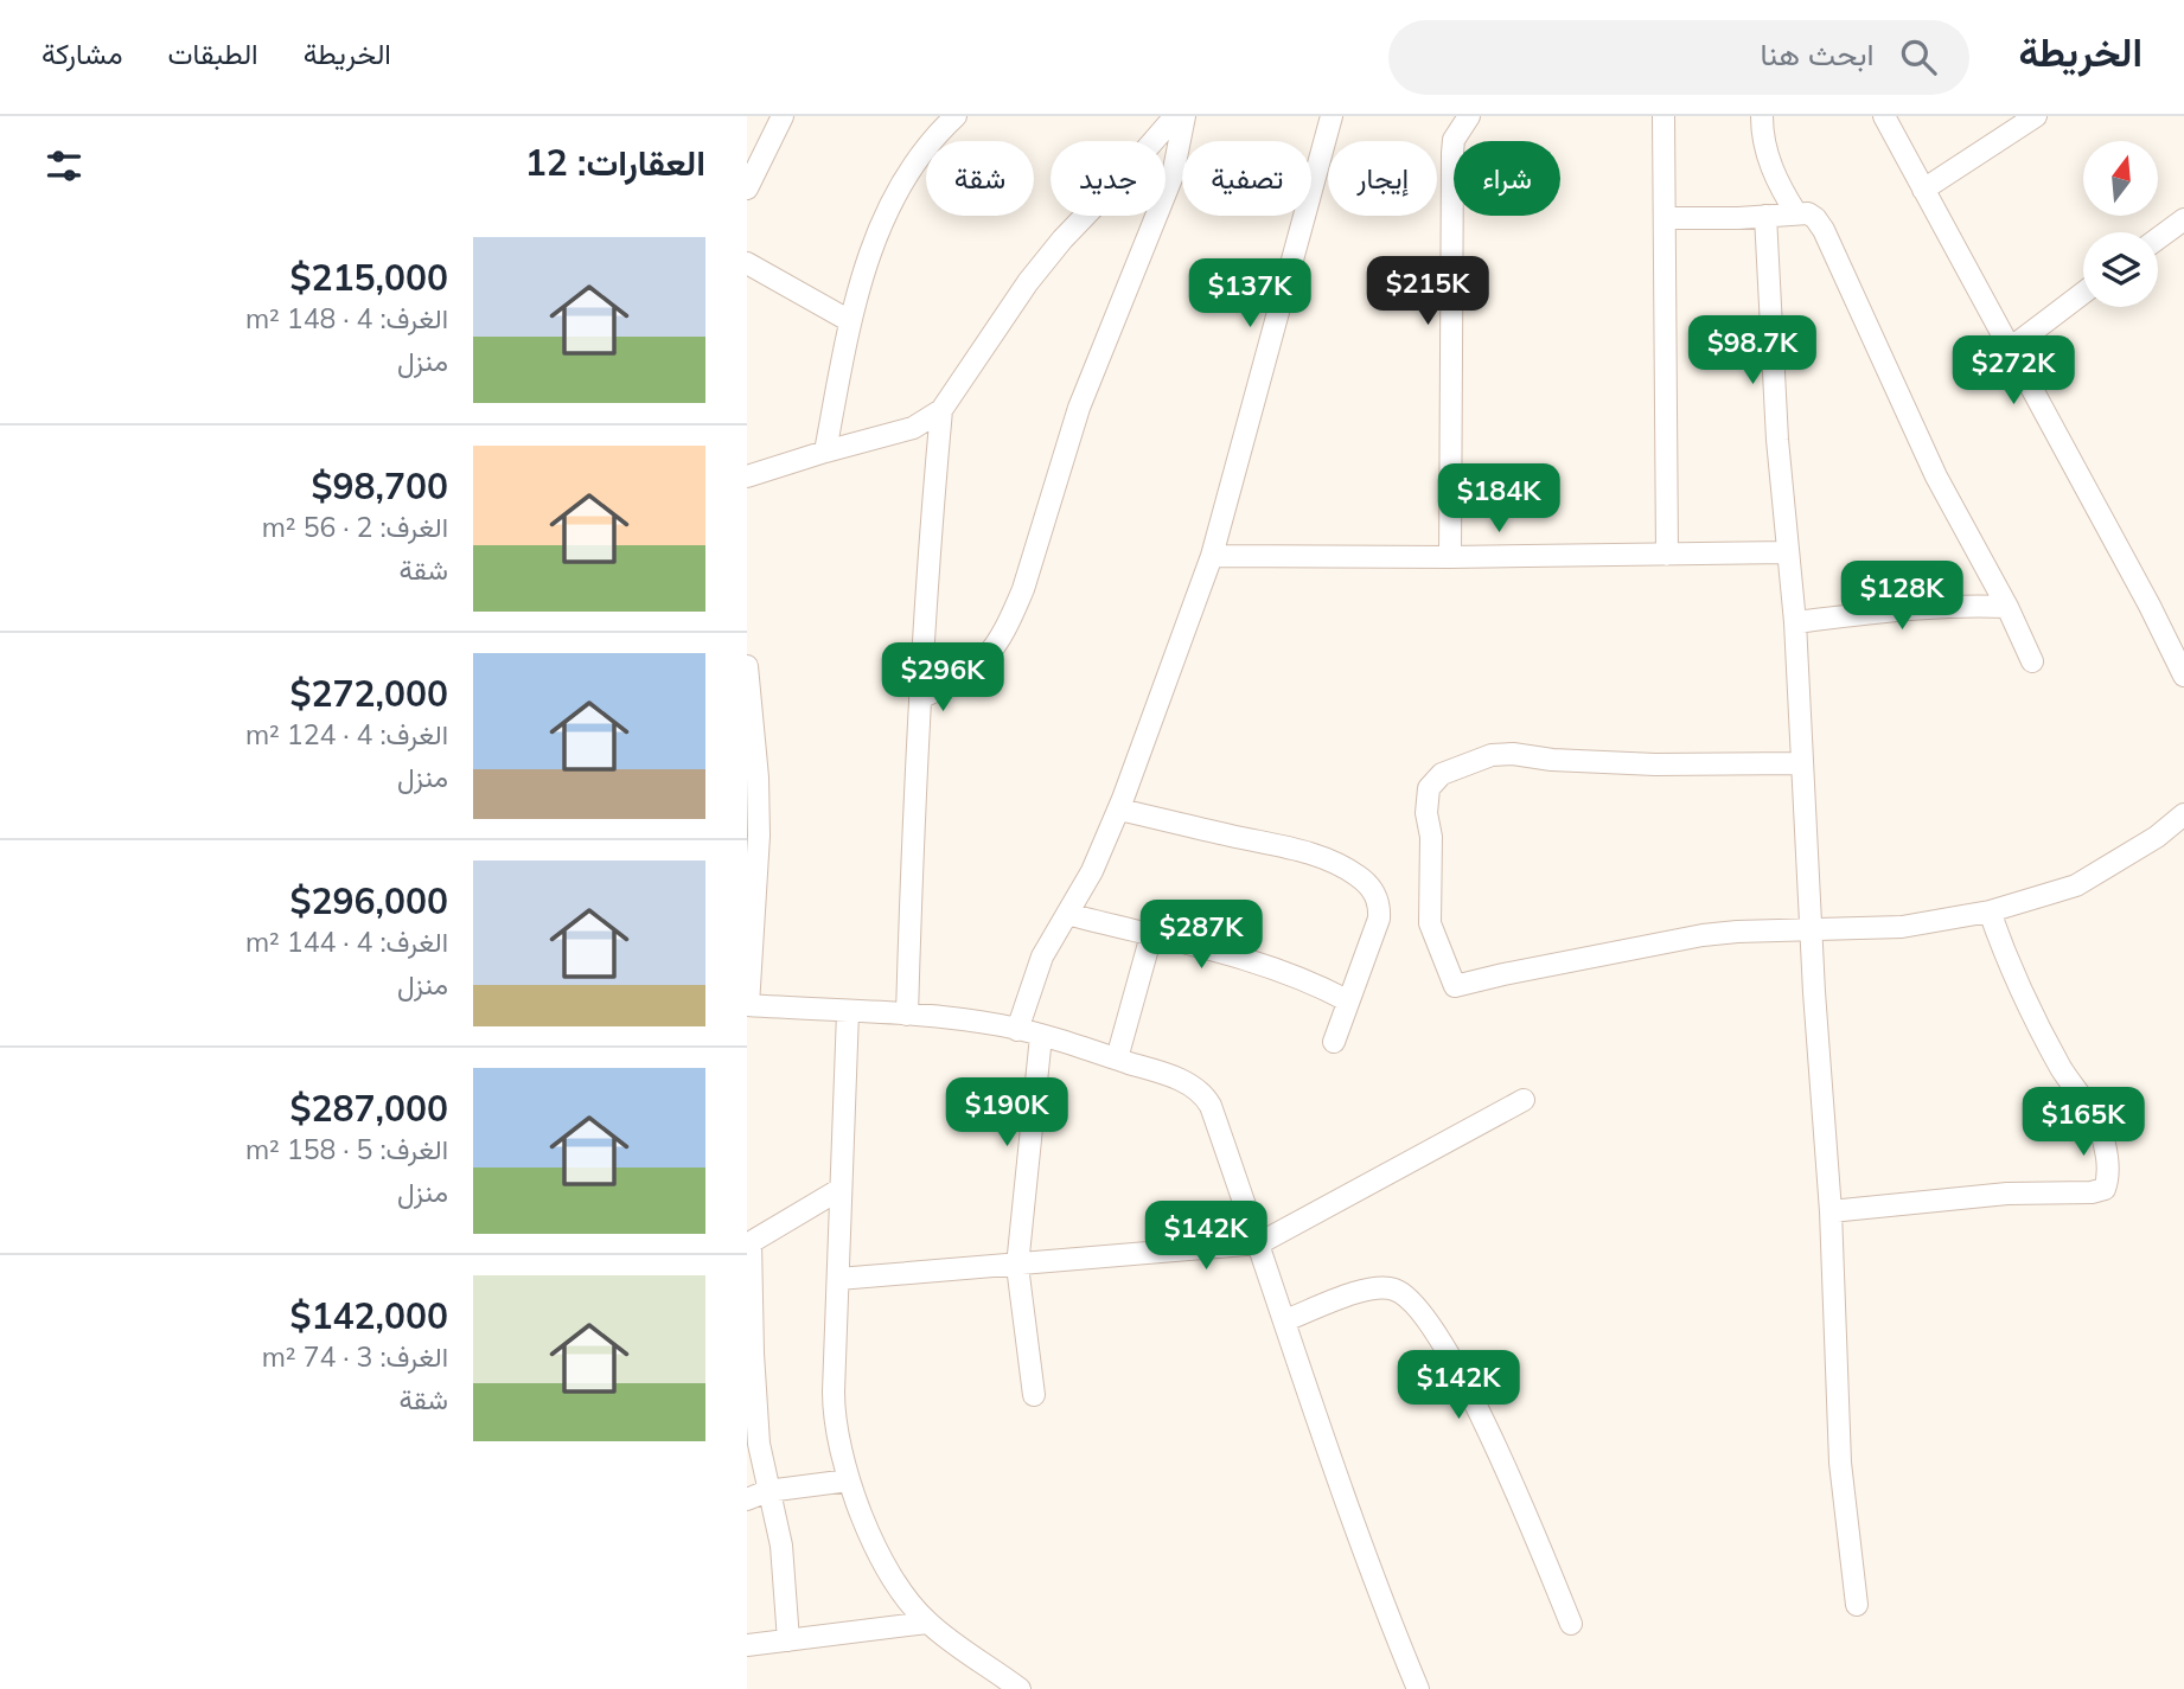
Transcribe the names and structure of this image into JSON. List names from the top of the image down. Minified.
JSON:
{"north":"top","page":{"header":"الخريطة","search":"ابحث هنا","nav":["الخريطة","الطبقات","مشاركة"],"heading":"العقارات: 12","chip":["شراء","إيجار","تصفية","جديد","شقة"],"list":[{"name":"$215,000","note":"الغرف: 4 · 148 m² · منزل"},{"name":"$98,700","note":"الغرف: 2 · 56 m² · شقة"},{"name":"$272,000","note":"الغرف: 4 · 124 m² · منزل"},{"name":"$296,000","note":"الغرف: 4 · 144 m² · منزل"},{"name":"$287,000","note":"الغرف: 5 · 158 m² · منزل"},{"name":"$142,000","note":"الغرف: 3 · 74 m² · شقة"}],"price":["$215K","$137K","$98.7K","$272K","$184K","$128K","$296K","$287K","$190K","$165K","$142K","$142K"]}}
